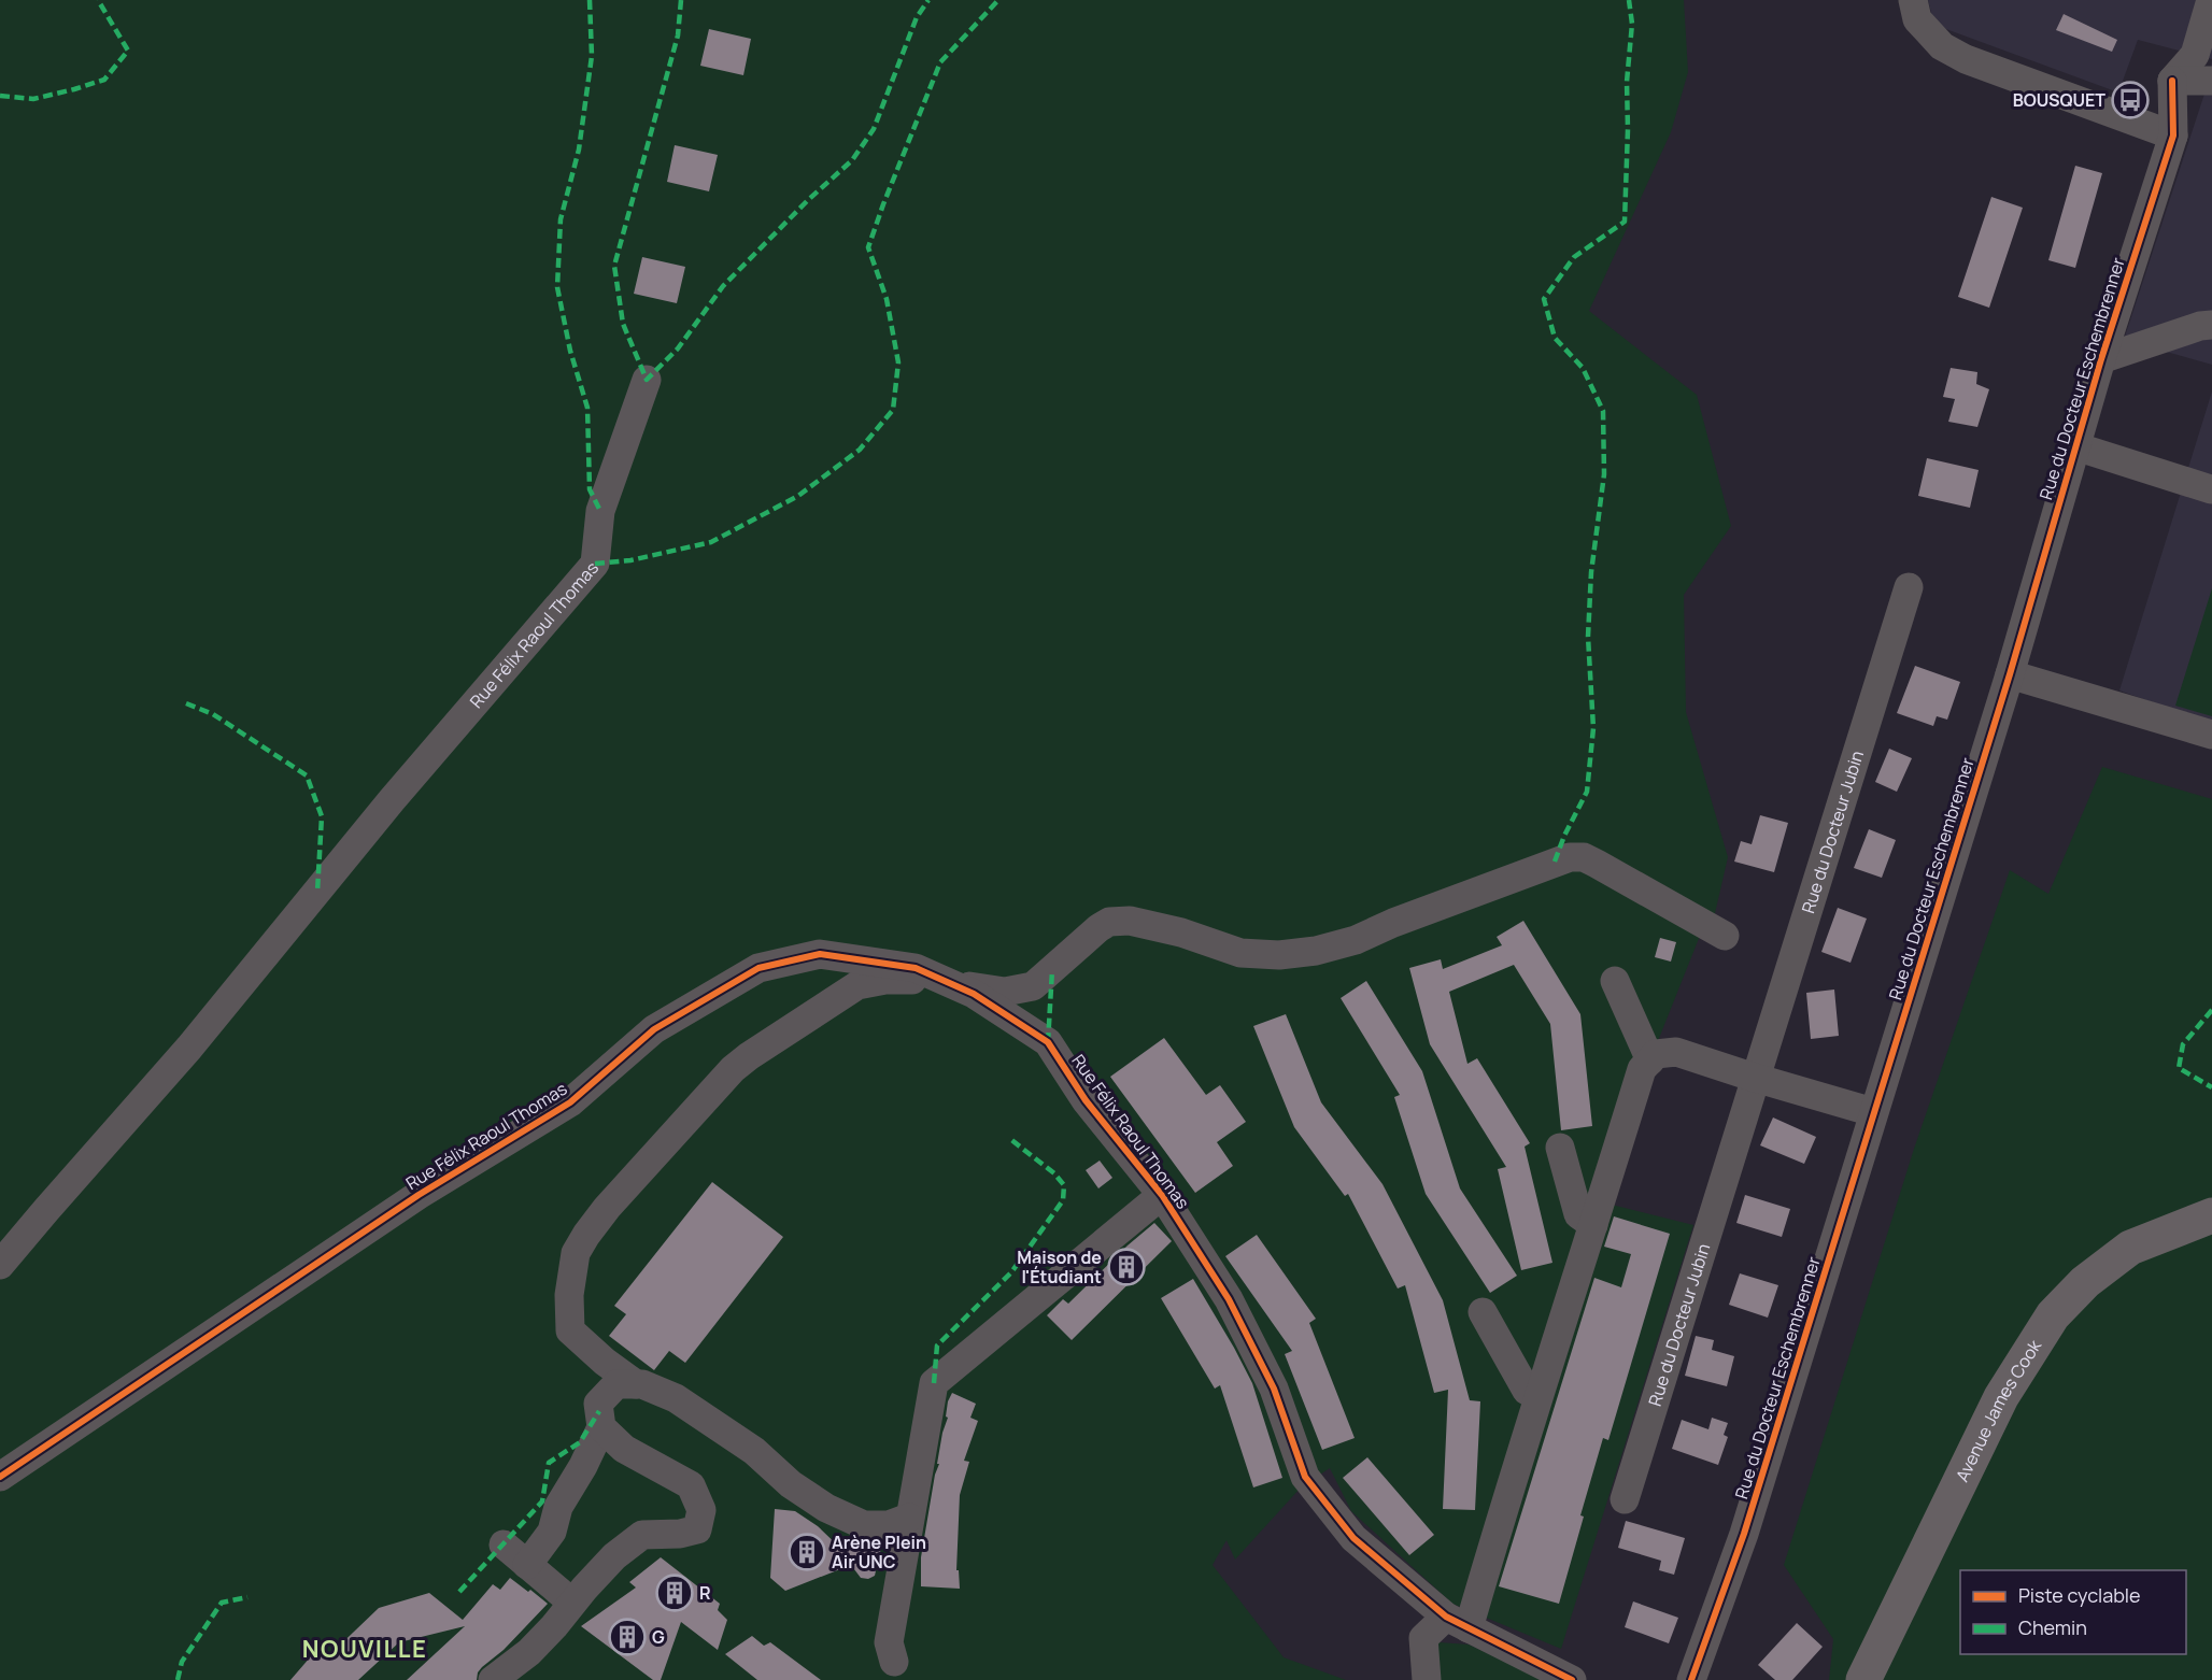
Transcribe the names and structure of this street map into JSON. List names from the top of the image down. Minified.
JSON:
{"streets":{"main road":["Avenue James Cook"],"street":["Rue du Docteur Eschembrenner","Rue Félix Raoul Thomas","Rue du Docteur Jubin"]},"districts":["NOUVILLE"],"places":{"bus stop":["BOUSQUET"],"building":["Maison de l'Étudiant","Arène Plein Air UNC","R","G"]},"legend":["Piste cyclable","Chemin"]}
